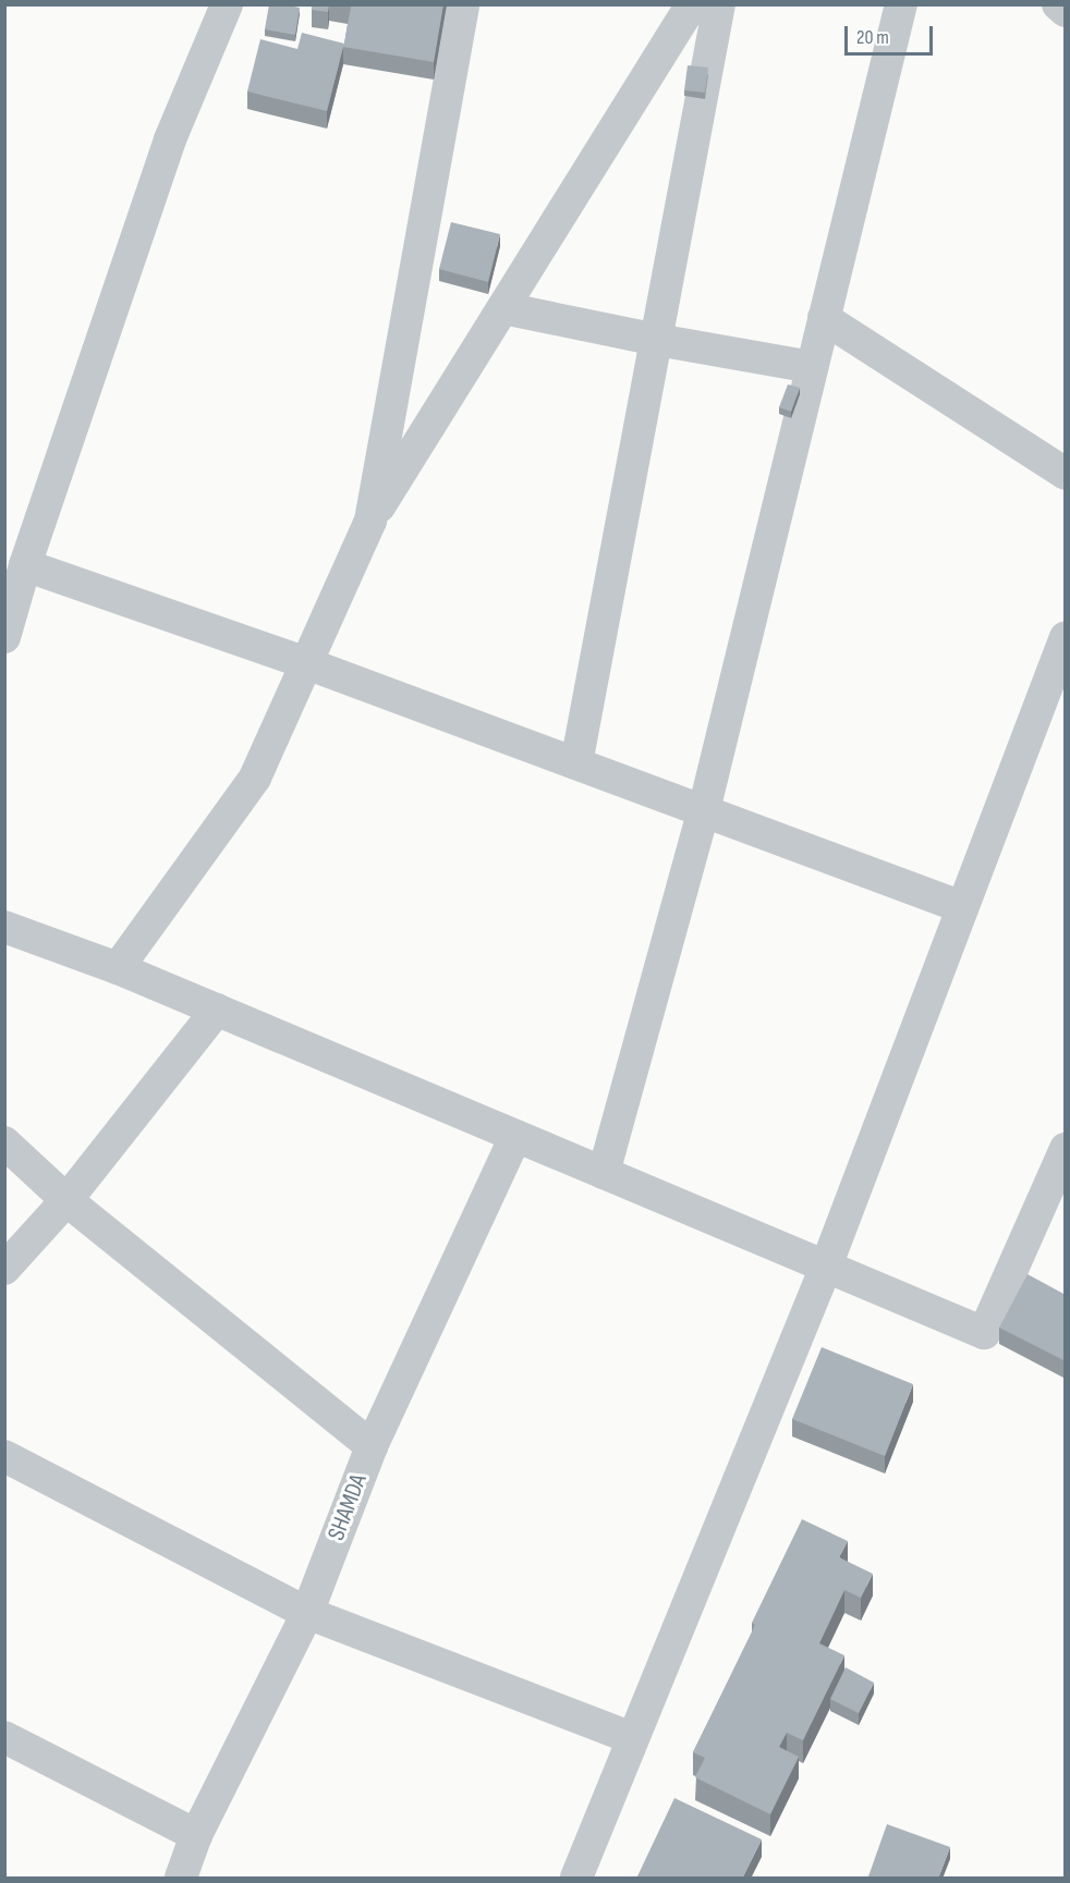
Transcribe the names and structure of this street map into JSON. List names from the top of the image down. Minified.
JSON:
{"streets":{"street":["SHAMDA"]},"scale_bar":"20 m"}
